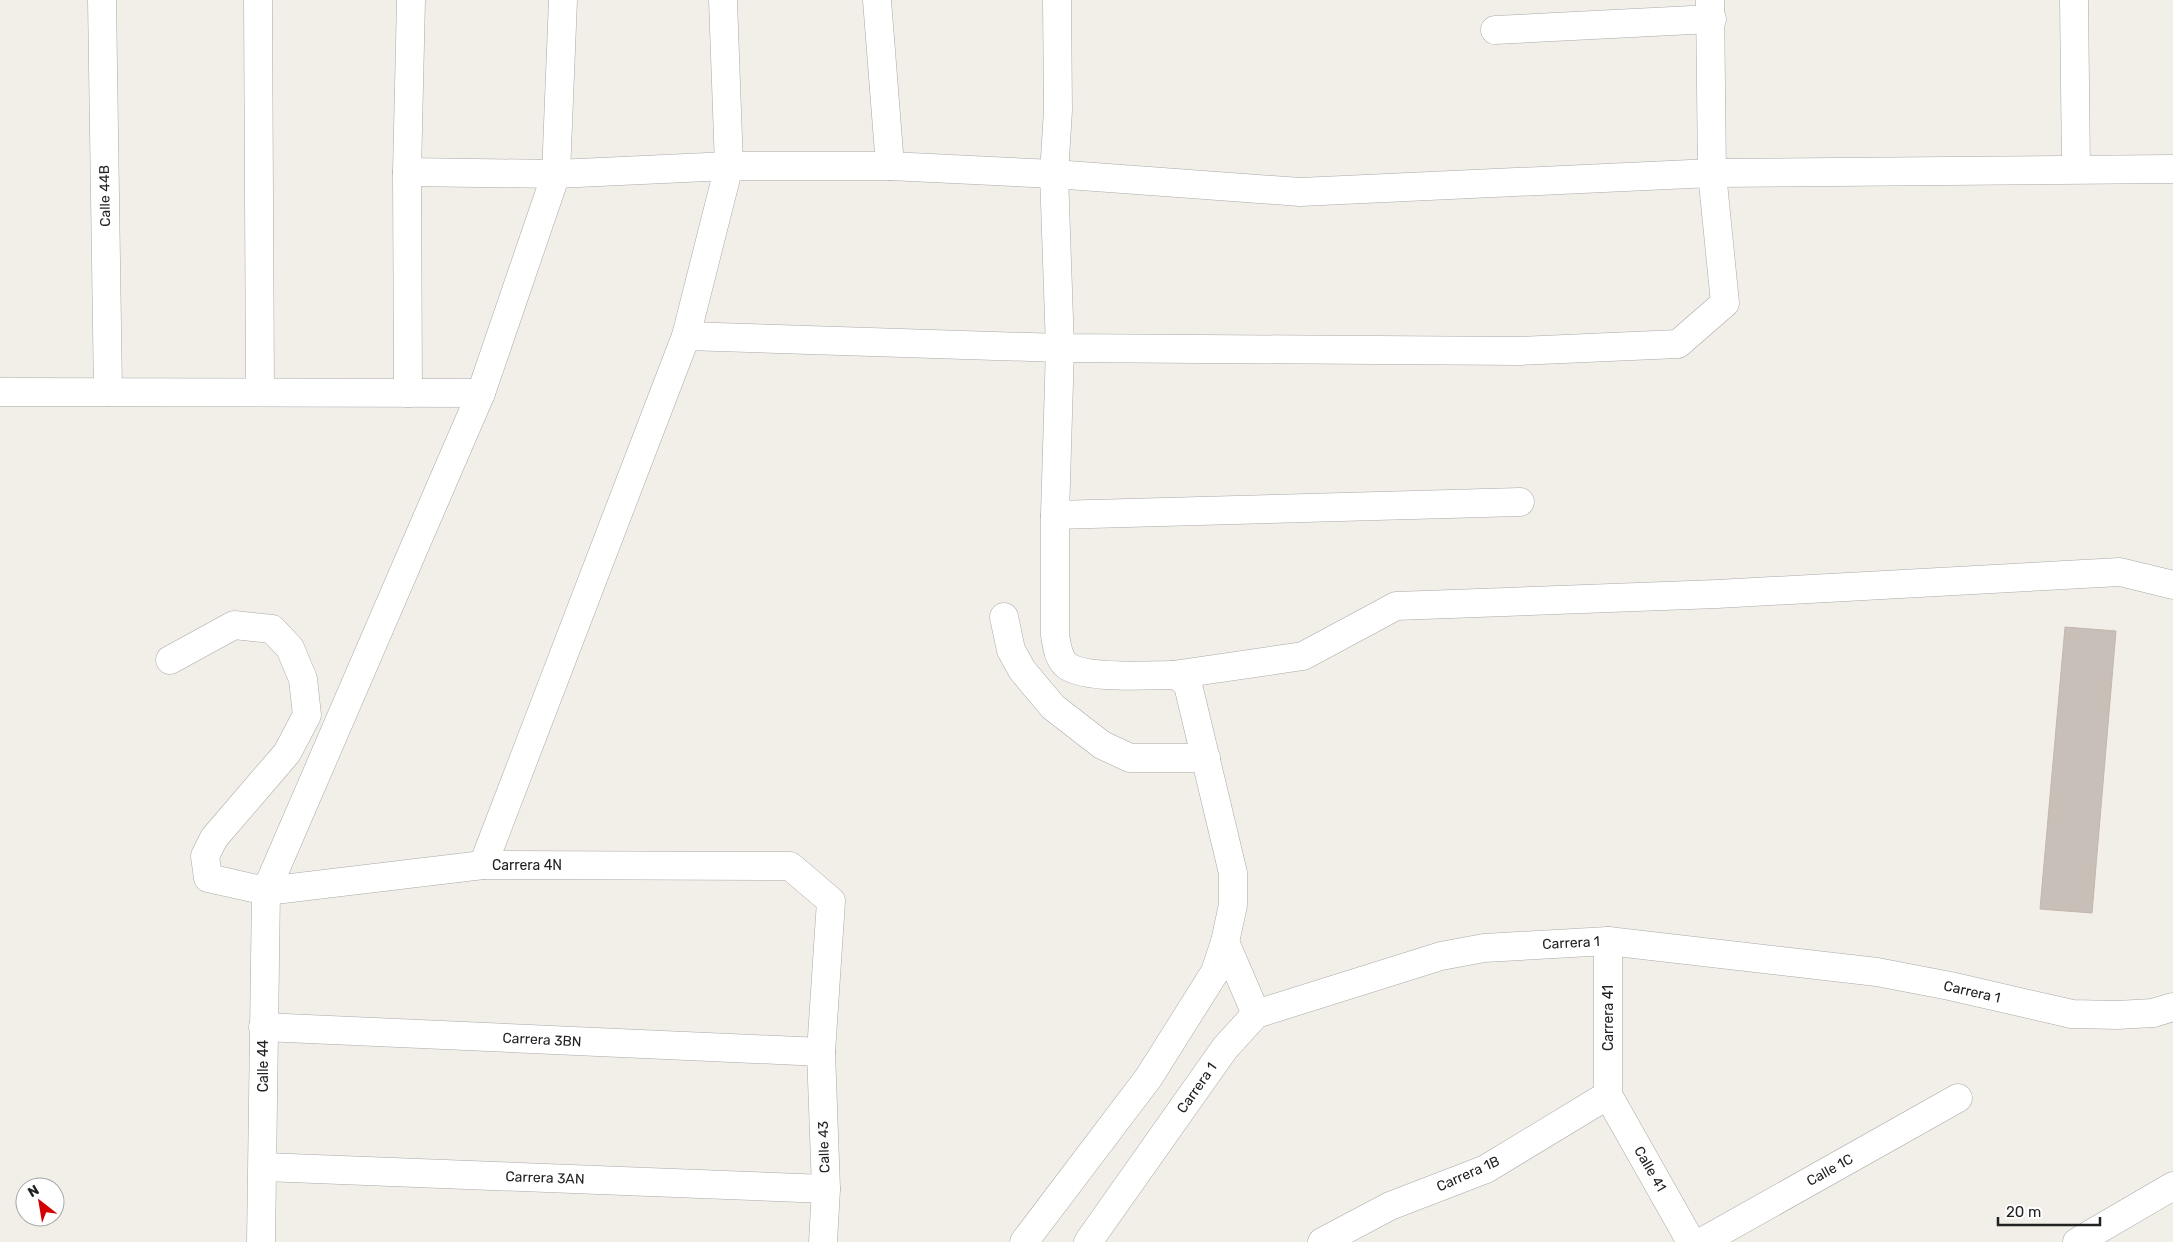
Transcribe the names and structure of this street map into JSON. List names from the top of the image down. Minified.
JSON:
{"streets":{"street":["Calle 44B","Carrera 4N","Carrera 1","Carrera 41","Carrera 3BN","Calle 44","Calle 43","Calle 41","Calle 1C","Carrera 1B","Carrera 3AN"]},"crossings":[["Carrera 4N","Calle 44"],["Carrera 4N","Calle 43"],["Carrera 1","Carrera 41"],["Carrera 41","Calle 41"],["Carrera 41","Carrera 1B"],["Carrera 3BN","Calle 44"],["Carrera 3BN","Calle 43"],["Calle 44","Carrera 3AN"],["Calle 43","Carrera 3AN"],["Calle 41","Carrera 1B"]],"scale_bar":"20 m","north":"top left"}
